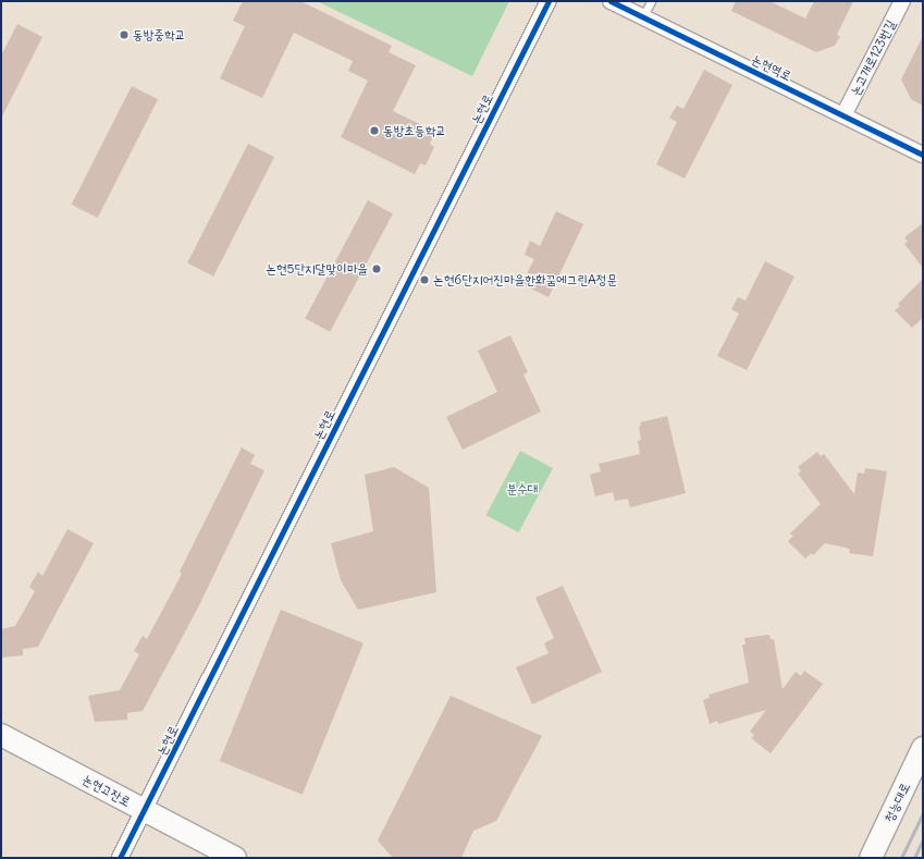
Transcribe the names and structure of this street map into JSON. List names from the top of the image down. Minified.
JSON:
{"streets":{"main road":["논현고잔로","청능대로"],"street":["논고개로123번길","논현역로","논현로"]},"crossings":[["논고개로123번길","논현역로"],["논현로","논현고잔로"]],"parks":["분수대"],"places":["동방중학교","동방초등학교","논현5단지달맞이마을","논현6단지어진마을한화꿈에그린A정문"]}
